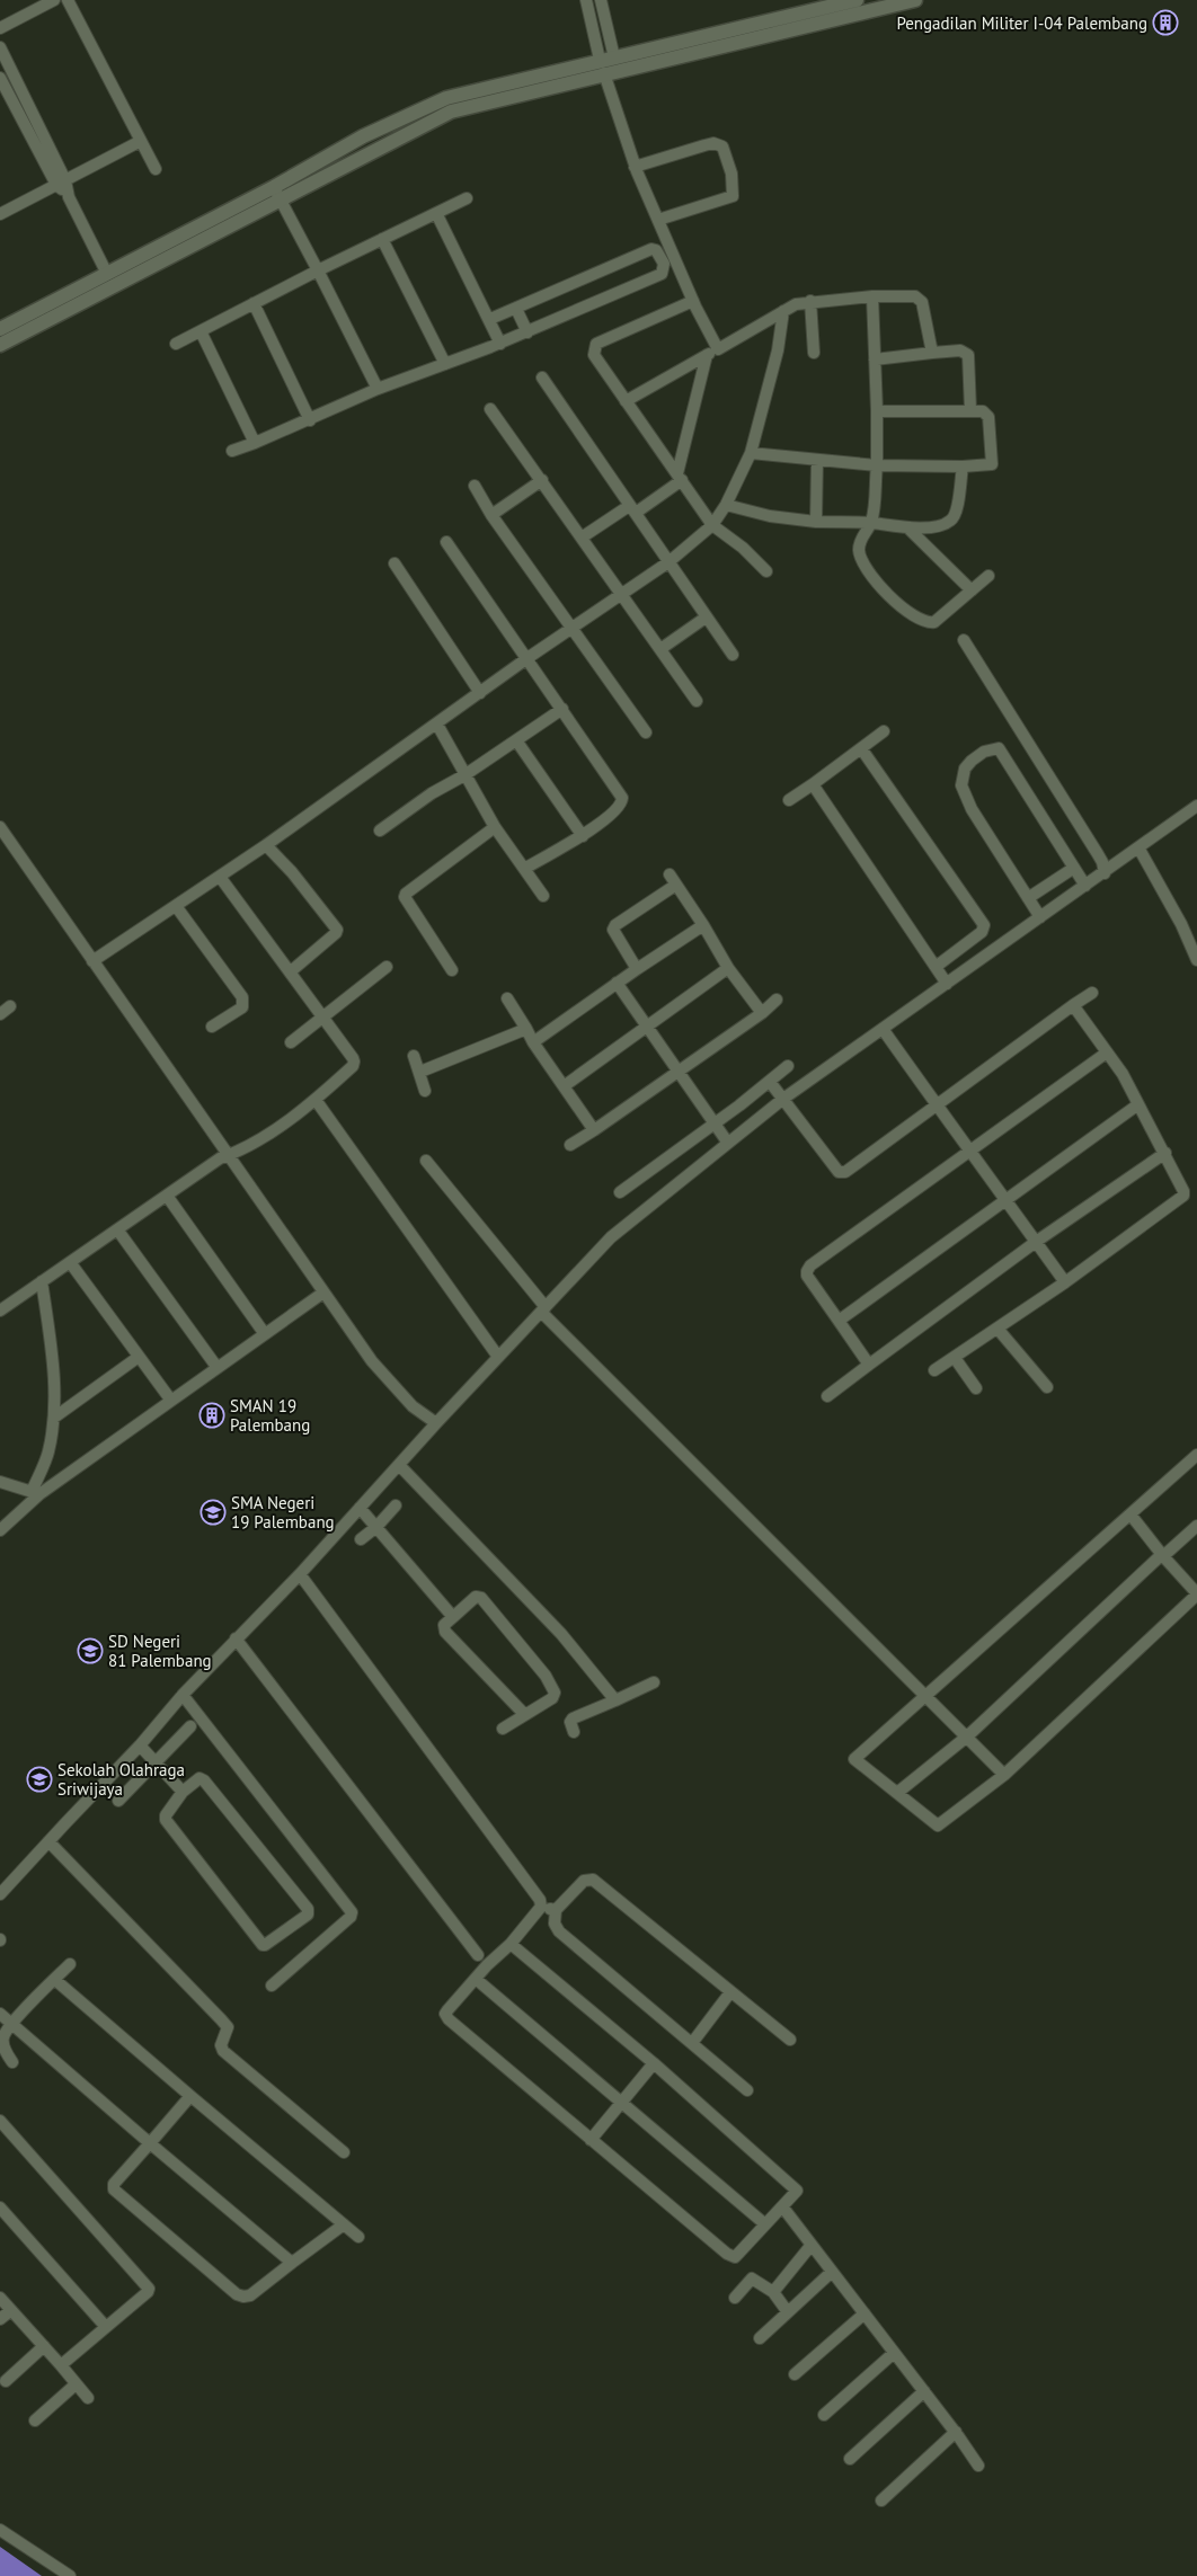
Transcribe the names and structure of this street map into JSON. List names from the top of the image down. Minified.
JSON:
{"places":{"building":["Pengadilan Militer I-04 Palembang","SMAN 19 Palembang"],"school or university":["SMA Negeri 19 Palembang","SD Negeri 81 Palembang","Sekolah Olahraga Sriwijaya"]}}
